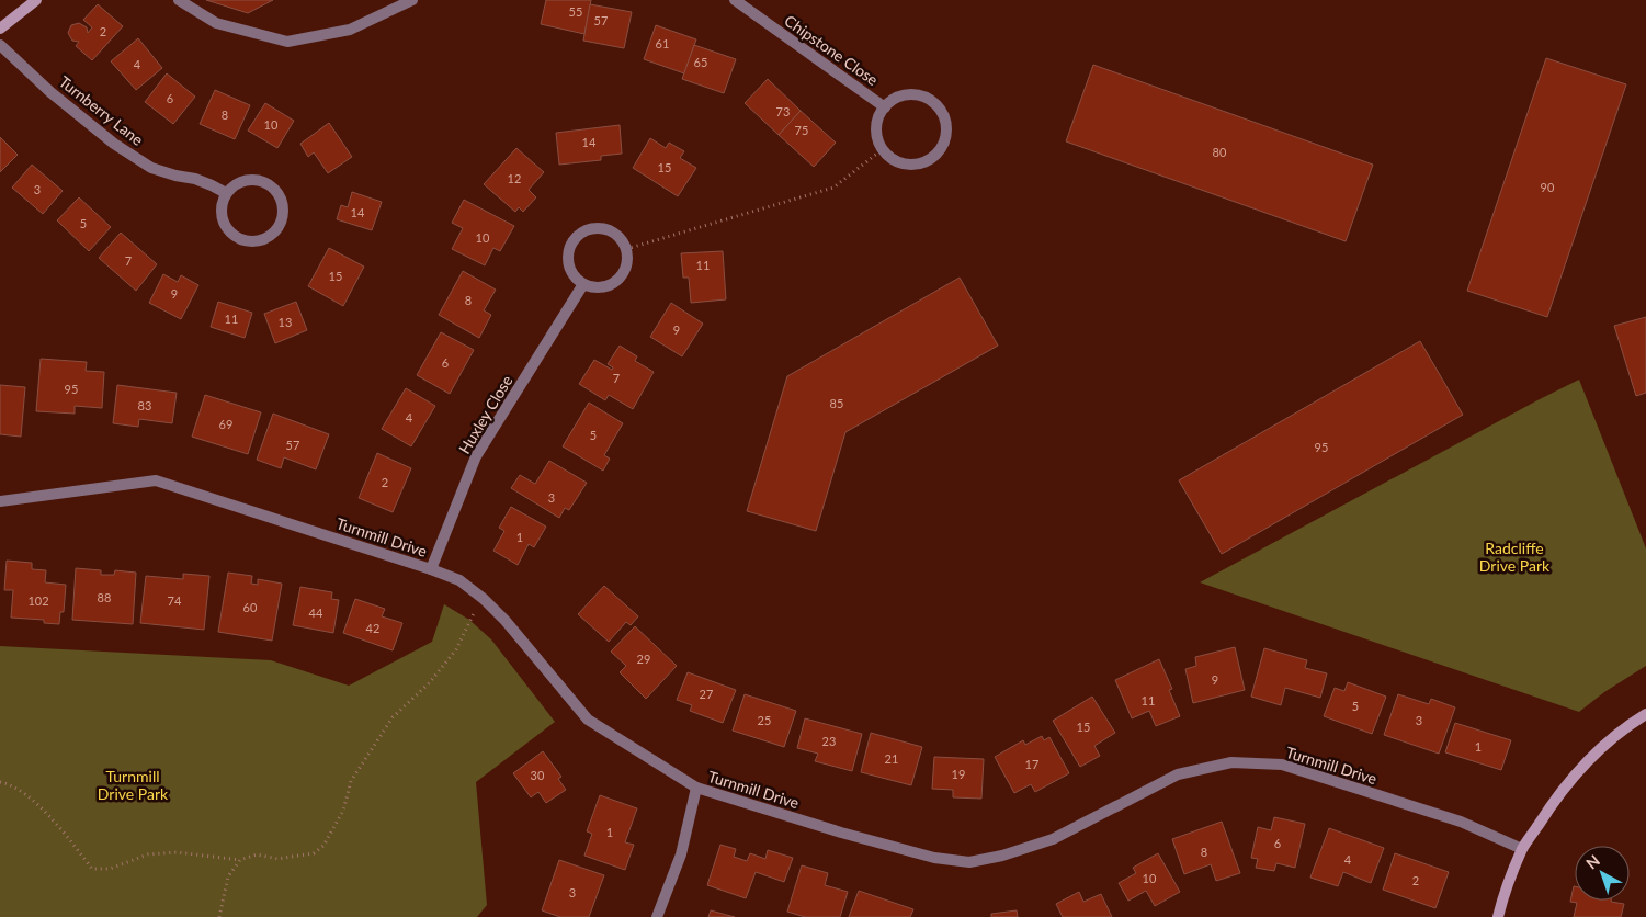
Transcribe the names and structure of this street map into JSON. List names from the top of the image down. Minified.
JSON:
{"streets":{"street":["Chipstone Close","Turnberry Lane","Huxley Close","Turnmill Drive"]},"crossings":[["Huxley Close","Turnmill Drive"]],"parks":["Radcliffe Drive Park","Turnmill Drive Park"],"house_numbers":["55","57","2","61","65","4","6","73","8","10","75","14","80","15","12","90","3","14","5","10","7","11","15","9","8","11","13","9","6","7","95","85","83","4","69","5","57","95","2","3","1","88","102","74","60","44","42","29","9","27","11","5","25","3","15","23","1","21","17","19","30","1","6","8","4","10","2","3"],"north":"top left"}
